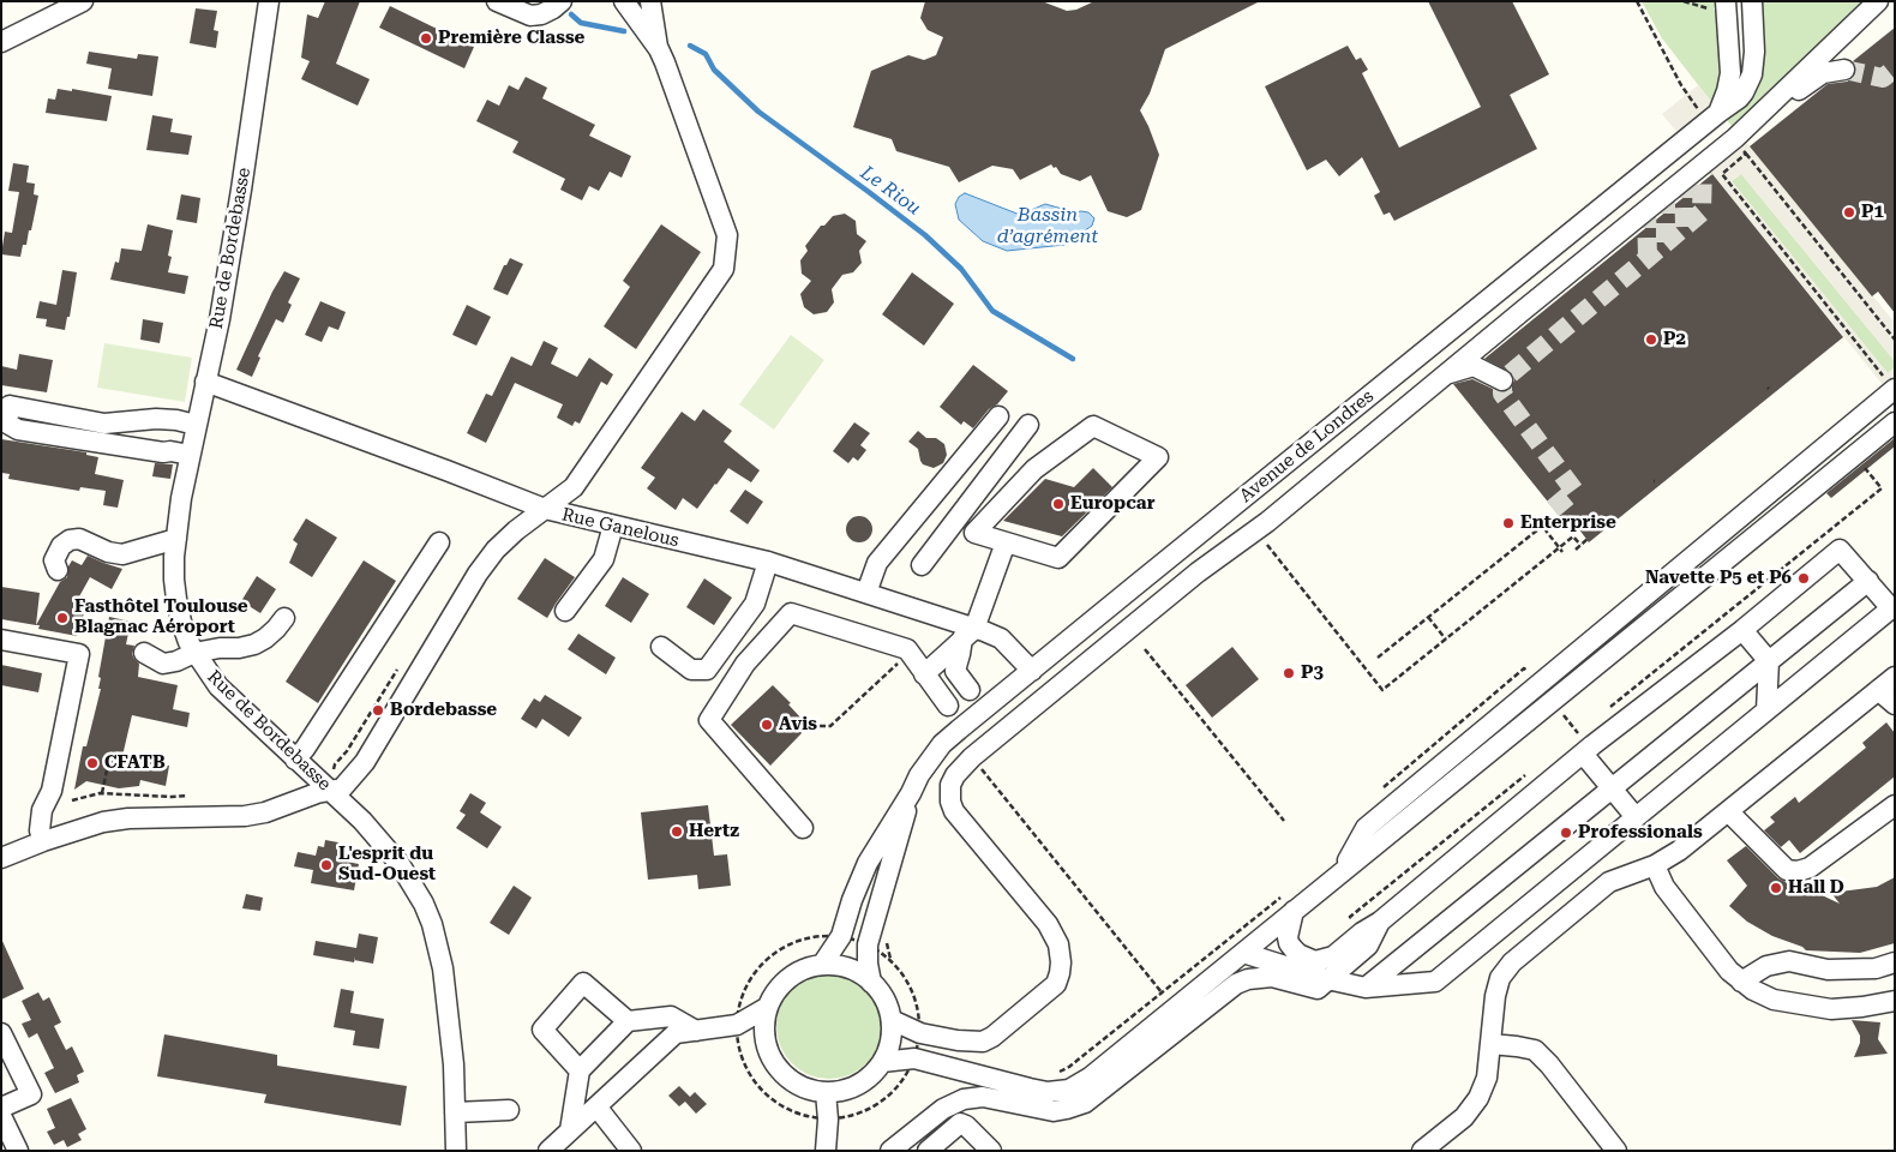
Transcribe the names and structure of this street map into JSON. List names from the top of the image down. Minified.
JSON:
{"streets":{"street":["Rue de Bordebasse","Avenue de Londres","Rue Ganelous"]},"crossings":[["Rue de Bordebasse","Rue Ganelous"],["Avenue de Londres","Rue Ganelous"]],"water":["Le Riou","Bassin d’agrément"],"places":["Première Classe","P1","P2","Europcar","Enterprise","Navette P5 et P6","Fasthôtel Toulouse Blagnac Aéroport","P3","Bordebasse","Avis","CFATB","Hertz","Professionals","L'esprit du Sud-Ouest","Hall D"]}
